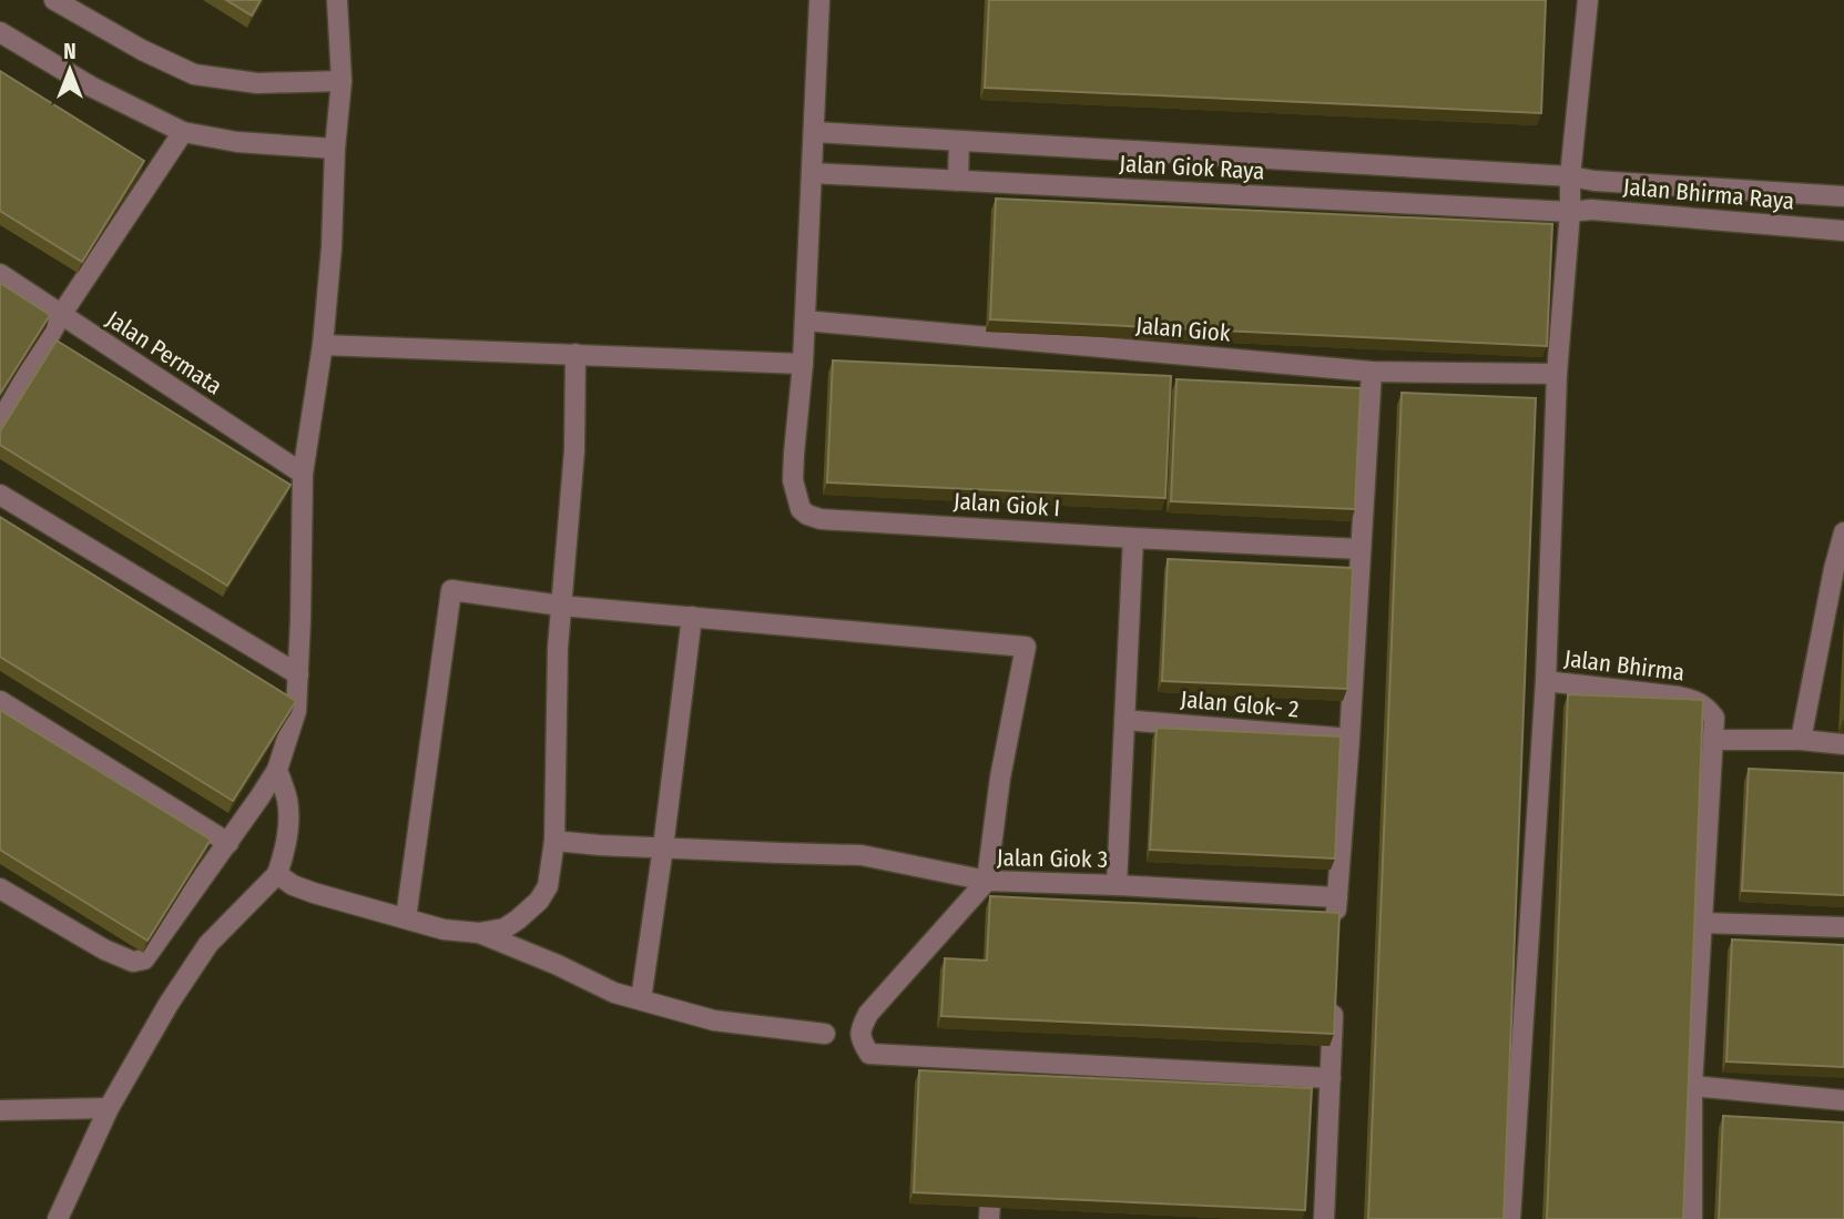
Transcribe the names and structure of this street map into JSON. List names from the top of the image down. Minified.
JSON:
{"streets":{"street":["Jalan Giok Raya","Jalan Bhirma Raya","Jalan Giok","Jalan Permata","Jalan Giok I","Jalan Bhirma","Jalan Glok- 2","Jalan Giok 3"]},"crossings":[["Jalan Giok Raya","Jalan Bhirma Raya"]],"north":"top"}
